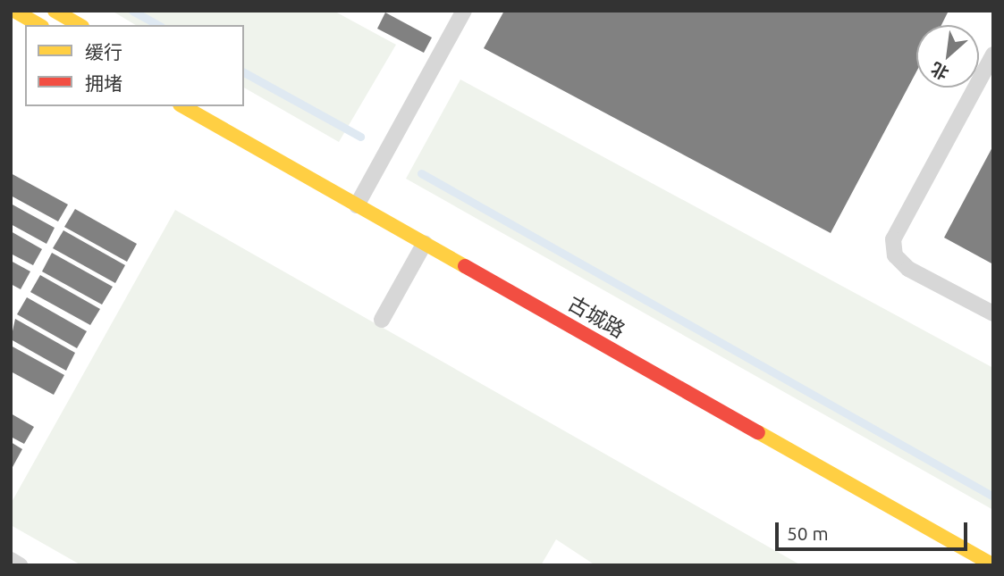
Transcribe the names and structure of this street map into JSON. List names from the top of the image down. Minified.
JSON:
{"streets":{"main road":["古城路"]},"legend":["缓行","拥堵"],"scale_bar":"50 m","north":"bottom left"}
